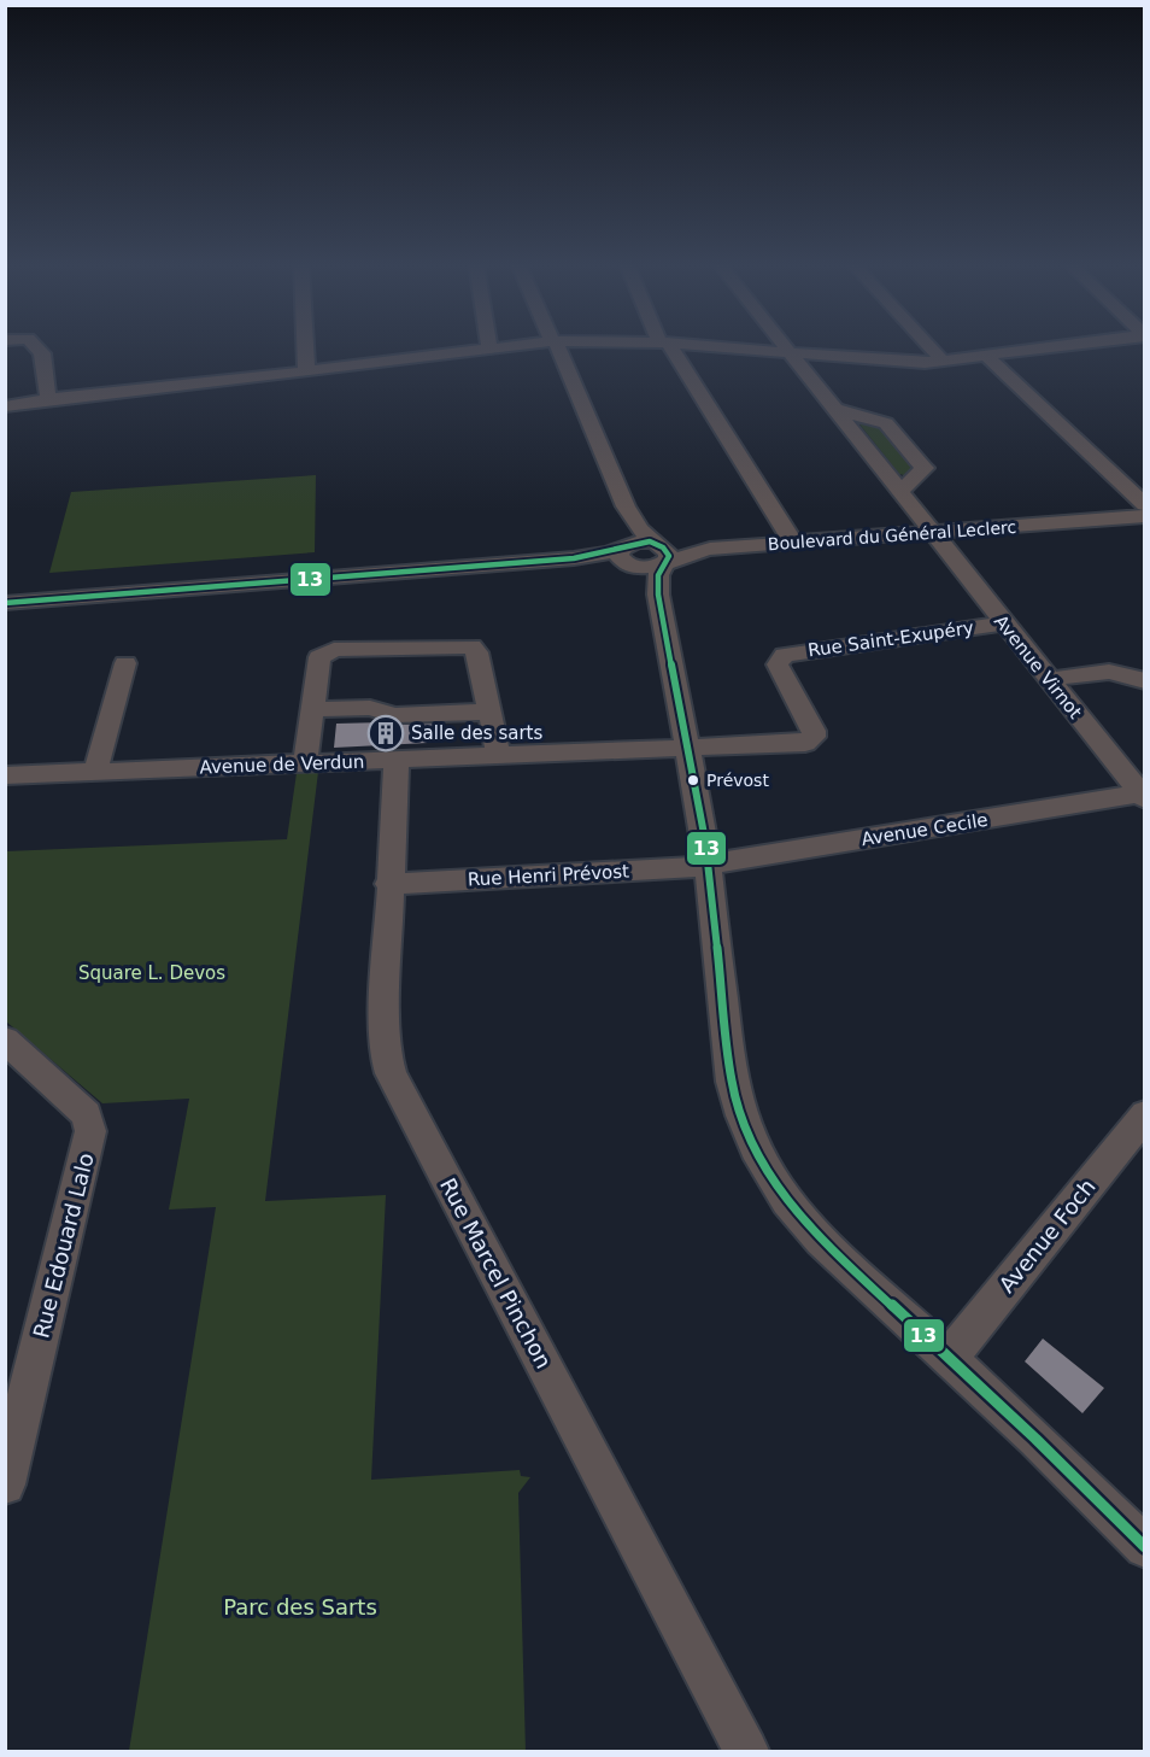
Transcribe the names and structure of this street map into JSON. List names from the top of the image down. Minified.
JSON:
{"streets":{"street":["Boulevard du Général Leclerc","Rue Saint-Exupéry","Avenue Virnot","Avenue de Verdun","Avenue Cecile","Rue Henri Prévost","Avenue Foch","Rue Edouard Lalo","Rue Marcel Pinchon"]},"crossings":[["Boulevard du Général Leclerc","Avenue Virnot"],["Rue Saint-Exupéry","Avenue Virnot"],["Rue Saint-Exupéry","Avenue de Verdun"],["Avenue Virnot","Avenue Cecile"],["Avenue de Verdun","Rue Marcel Pinchon"],["Avenue Cecile","Rue Henri Prévost"],["Rue Henri Prévost","Rue Marcel Pinchon"]],"parks":["Square L. Devos","Parc des Sarts"],"places":{"building":["Salle des sarts"],"other":["Prévost"]},"lines":["transit line 13"]}
